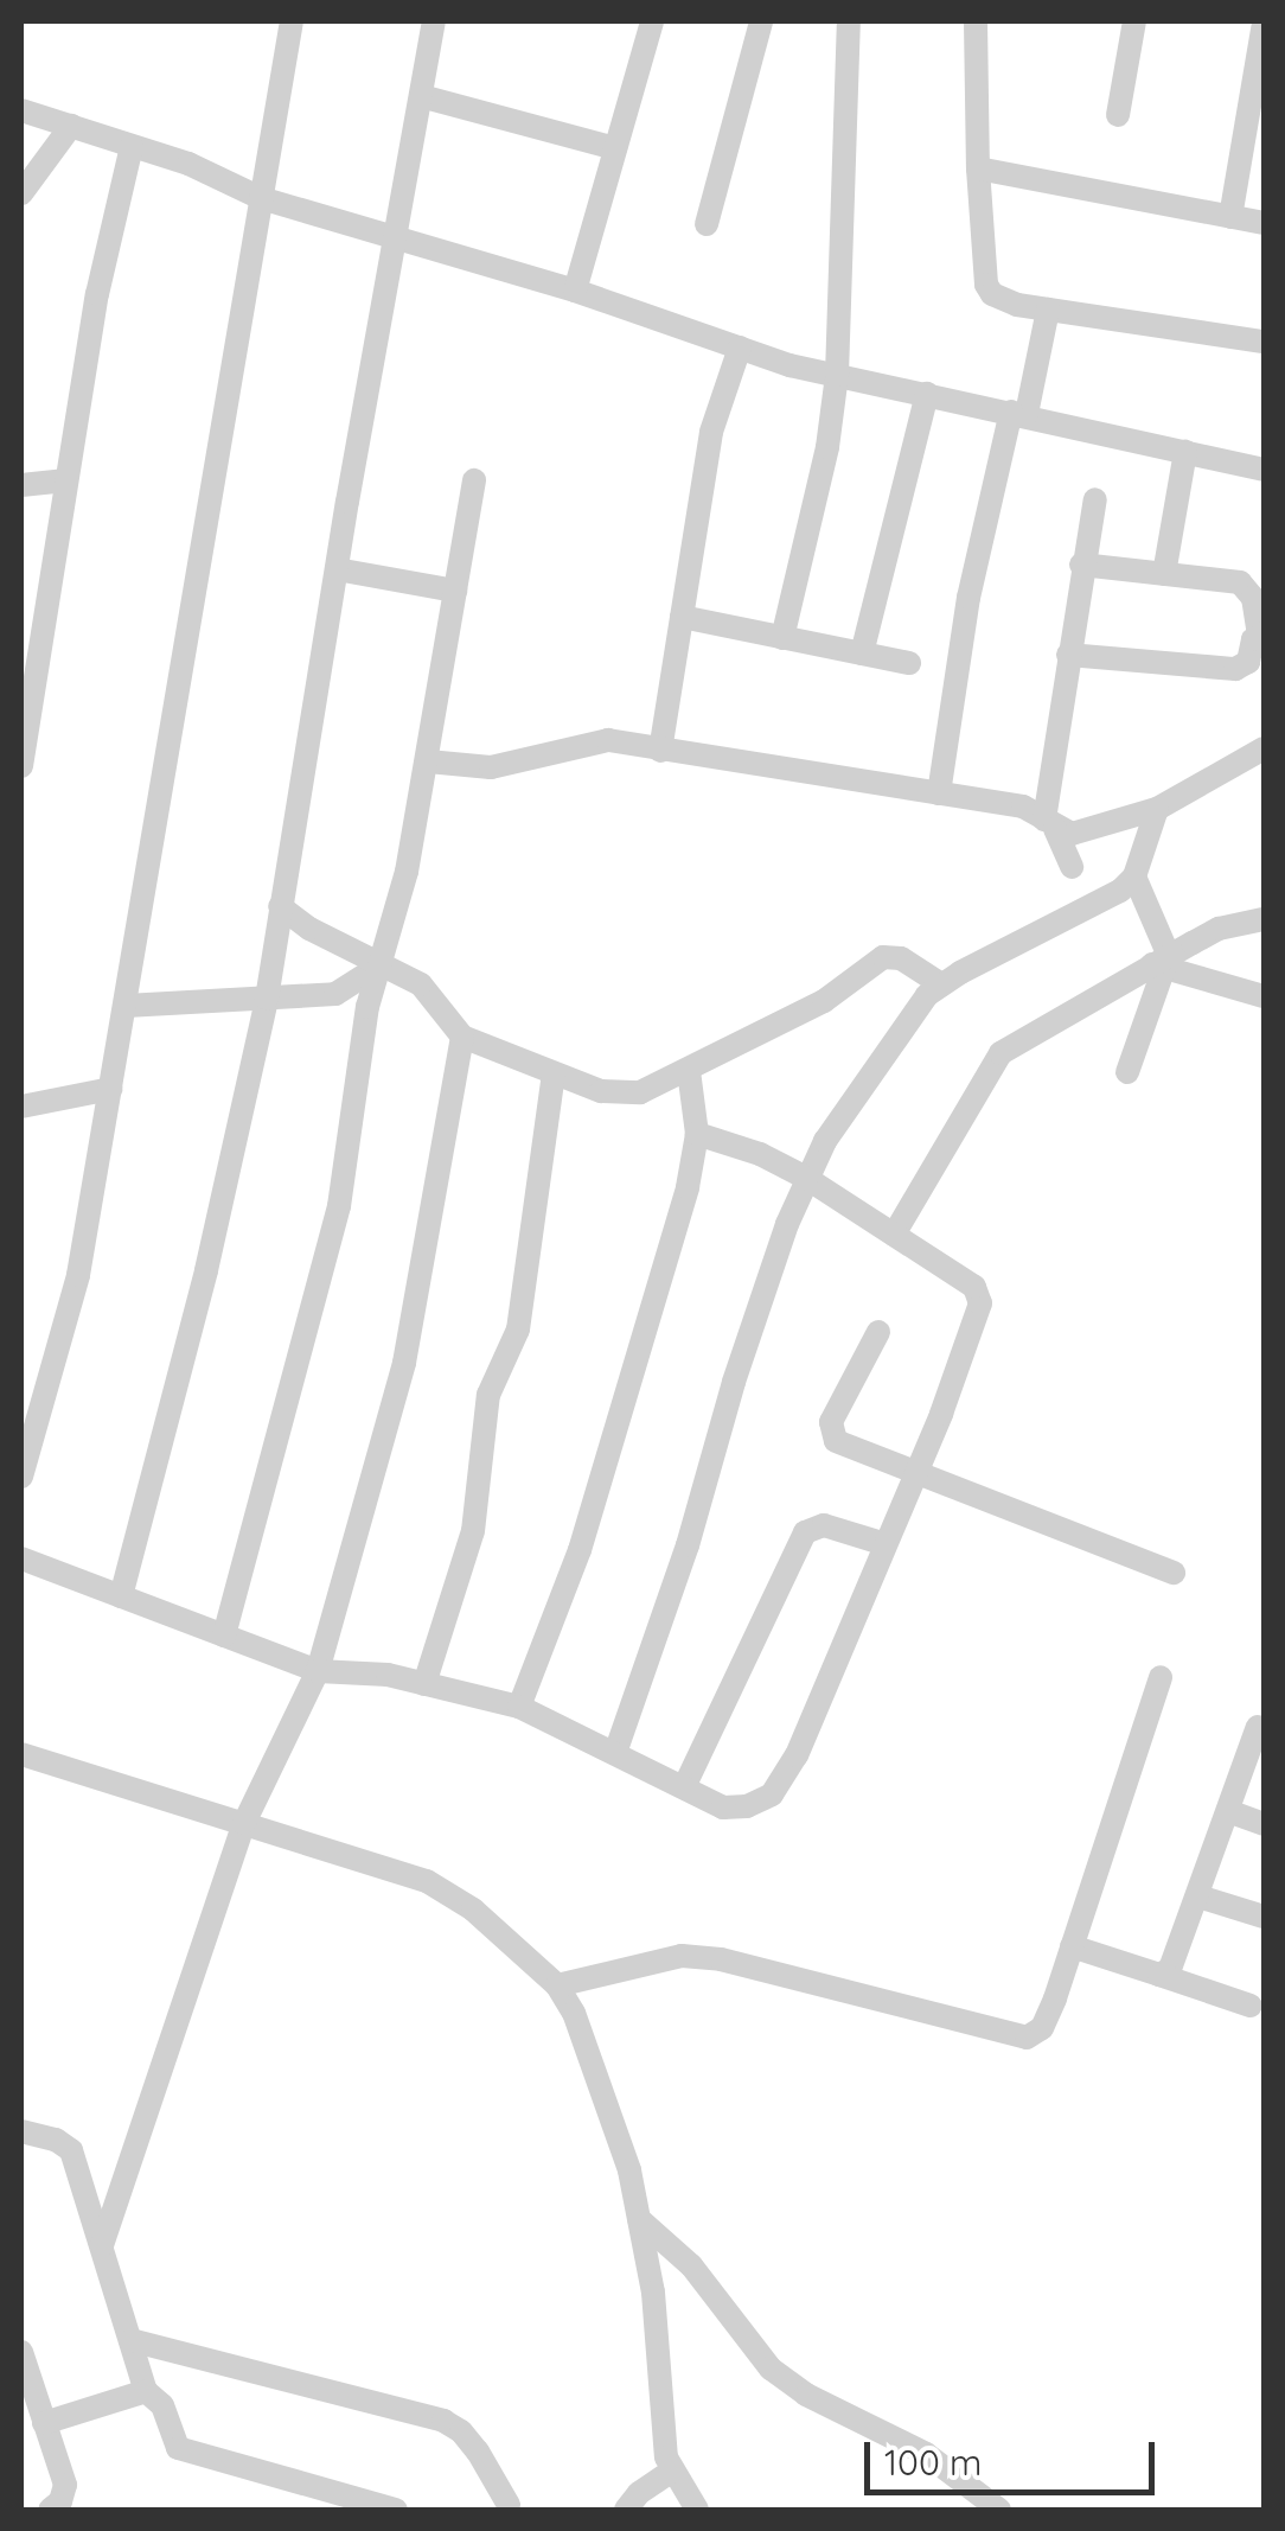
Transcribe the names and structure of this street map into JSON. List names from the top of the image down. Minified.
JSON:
{"scale_bar":"100 m"}
